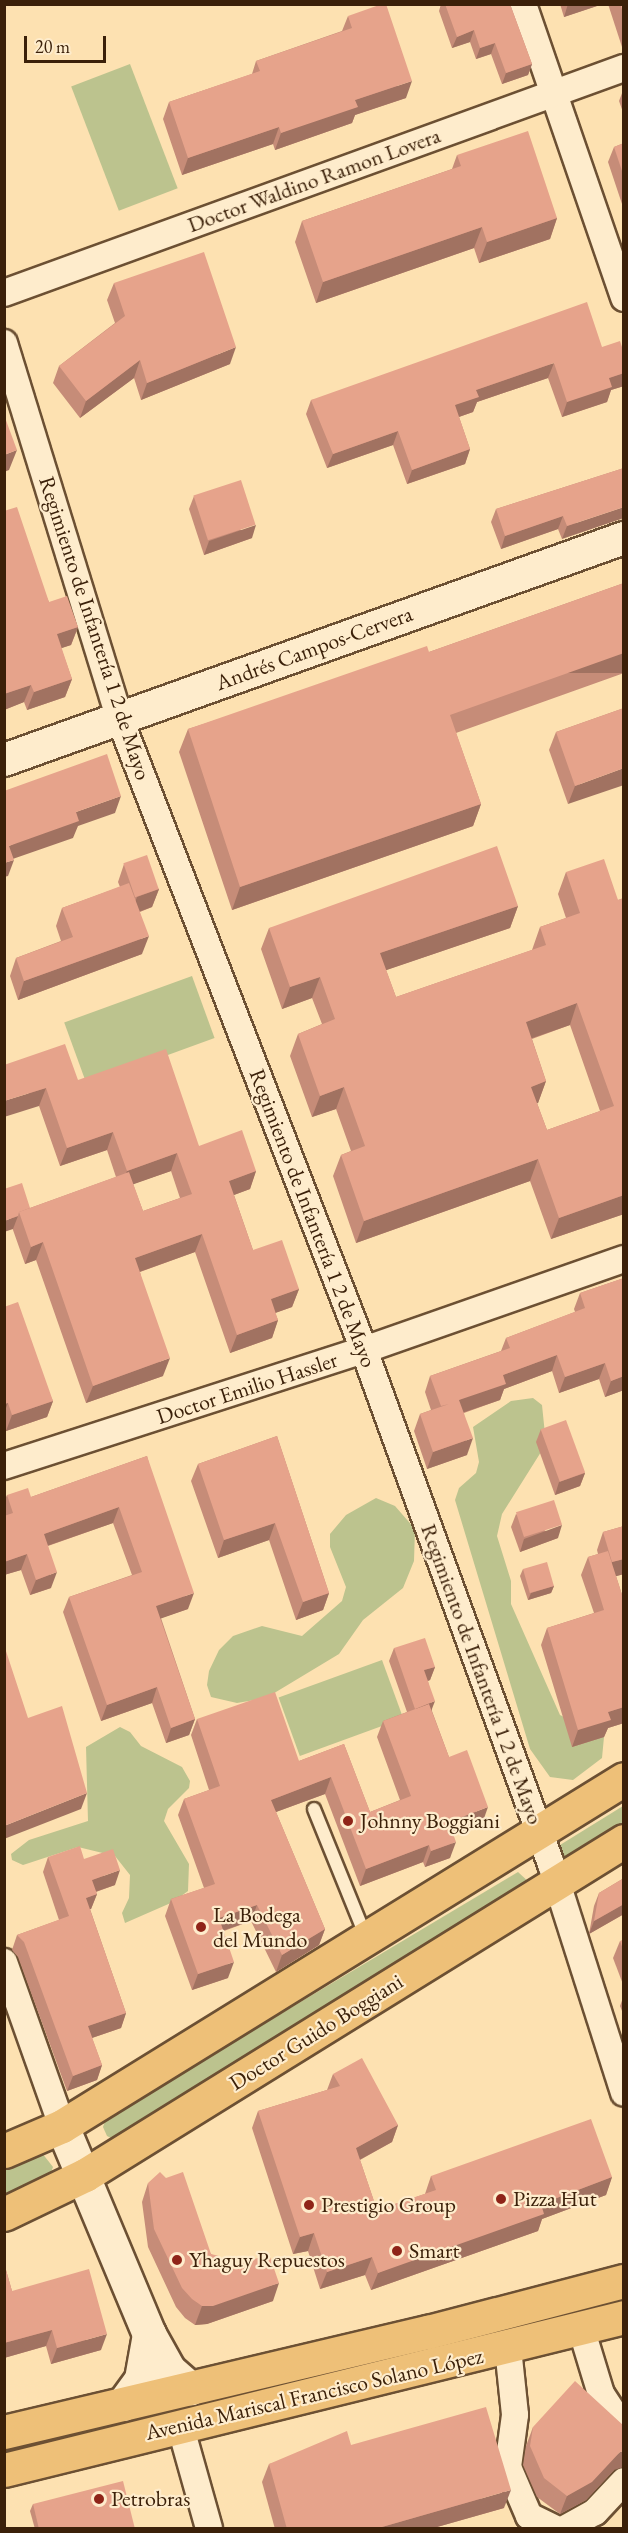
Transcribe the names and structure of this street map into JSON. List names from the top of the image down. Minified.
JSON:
{"streets":{"main road":["Doctor Guido Boggiani","Avenida Mariscal Francisco Solano López"],"street":["Doctor Waldino Ramon Lovera","Regimiento de Infantería 1 2 de Mayo","Andrés Campos-Cervera","Doctor Emilio Hassler"]},"crossings":[["Regimiento de Infantería 1 2 de Mayo","Andrés Campos-Cervera"],["Regimiento de Infantería 1 2 de Mayo","Doctor Emilio Hassler"],["Regimiento de Infantería 1 2 de Mayo","Doctor Guido Boggiani"]],"places":["Johnny Boggiani","La Bodega del Mundo","Pizza Hut","Prestigio Group","Smart","Yhaguy Repuestos","Petrobras"],"scale_bar":"20 m"}
